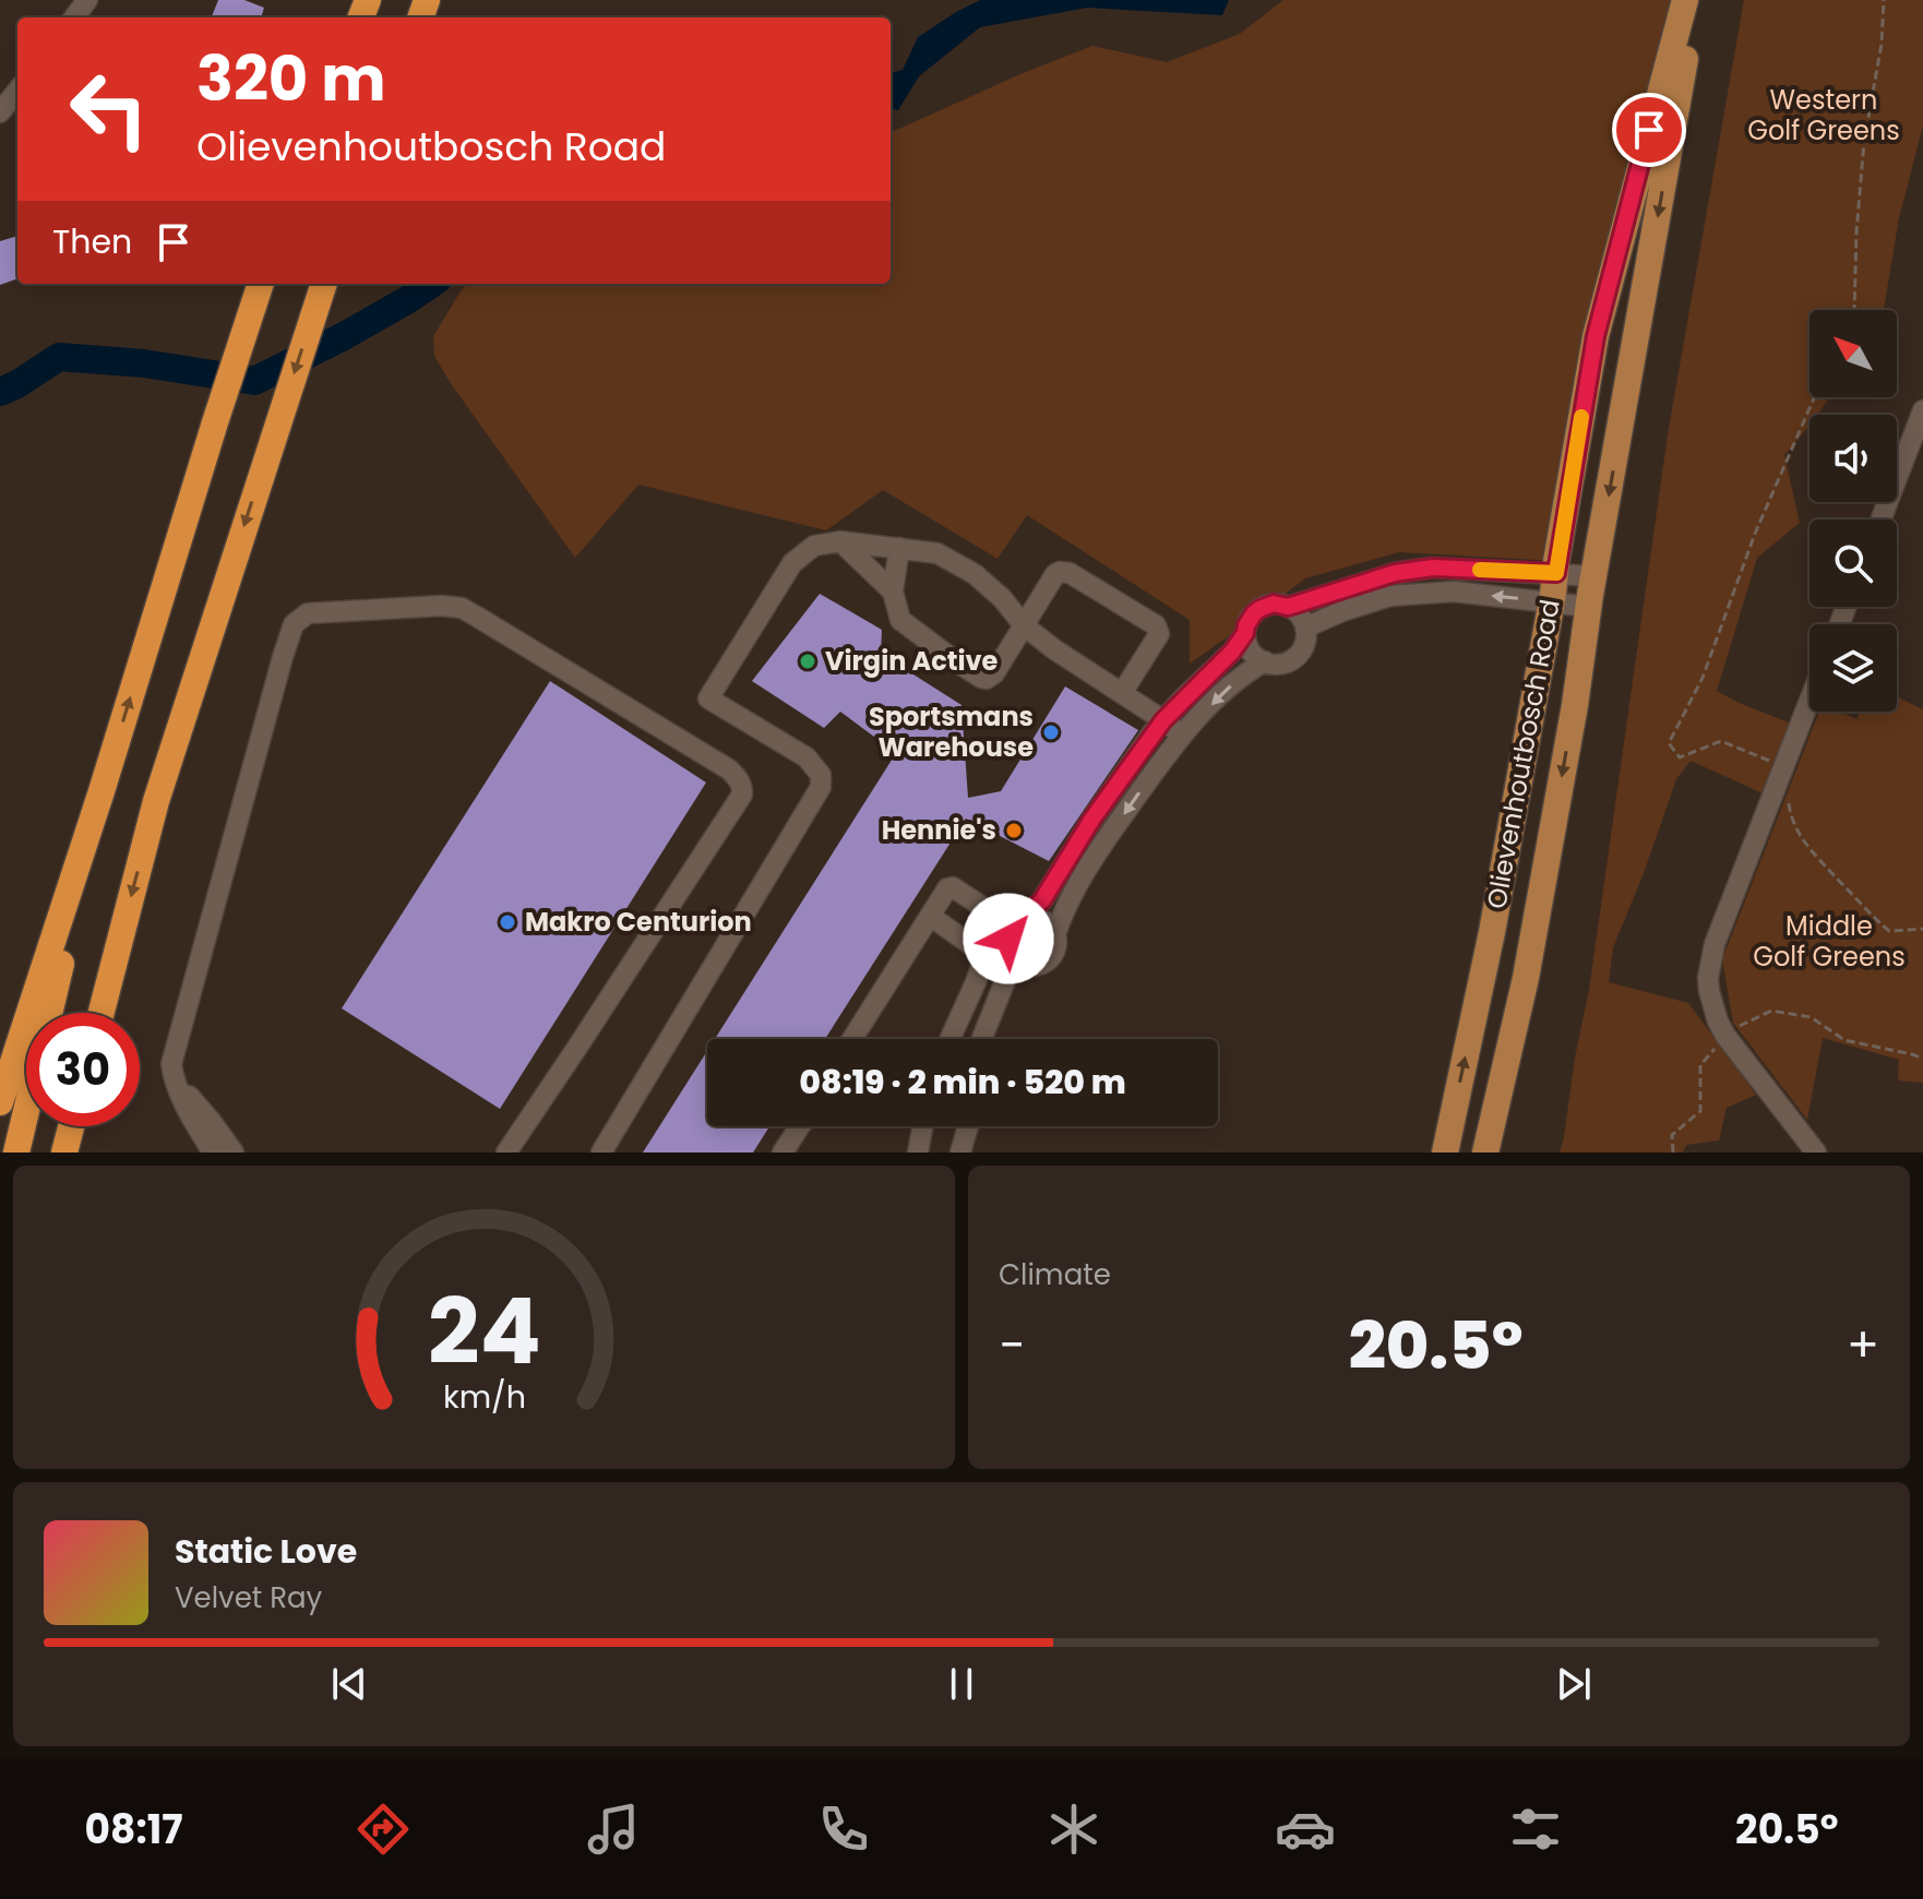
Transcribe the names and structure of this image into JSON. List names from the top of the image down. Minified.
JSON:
{"streets":{"main road":["Olievenhoutbosch Road"]},"parks":["Western Golf Greens","Middle Golf Greens"],"places":["Virgin Active","Sportsmans Warehouse","Hennie's","Makro Centurion"],"north":"top left","page":{"turn":["320 m","Olievenhoutbosch Road"],"then":"Then","limit":"30","trip":"08:19 · 2 min · 520 m","tile":"Climate","heat":["−","20.5°","+"],"song":["Static Love","Velvet Ray"],"tabs":["08:17","20.5°"],"gauge":["24","km/h"]}}
